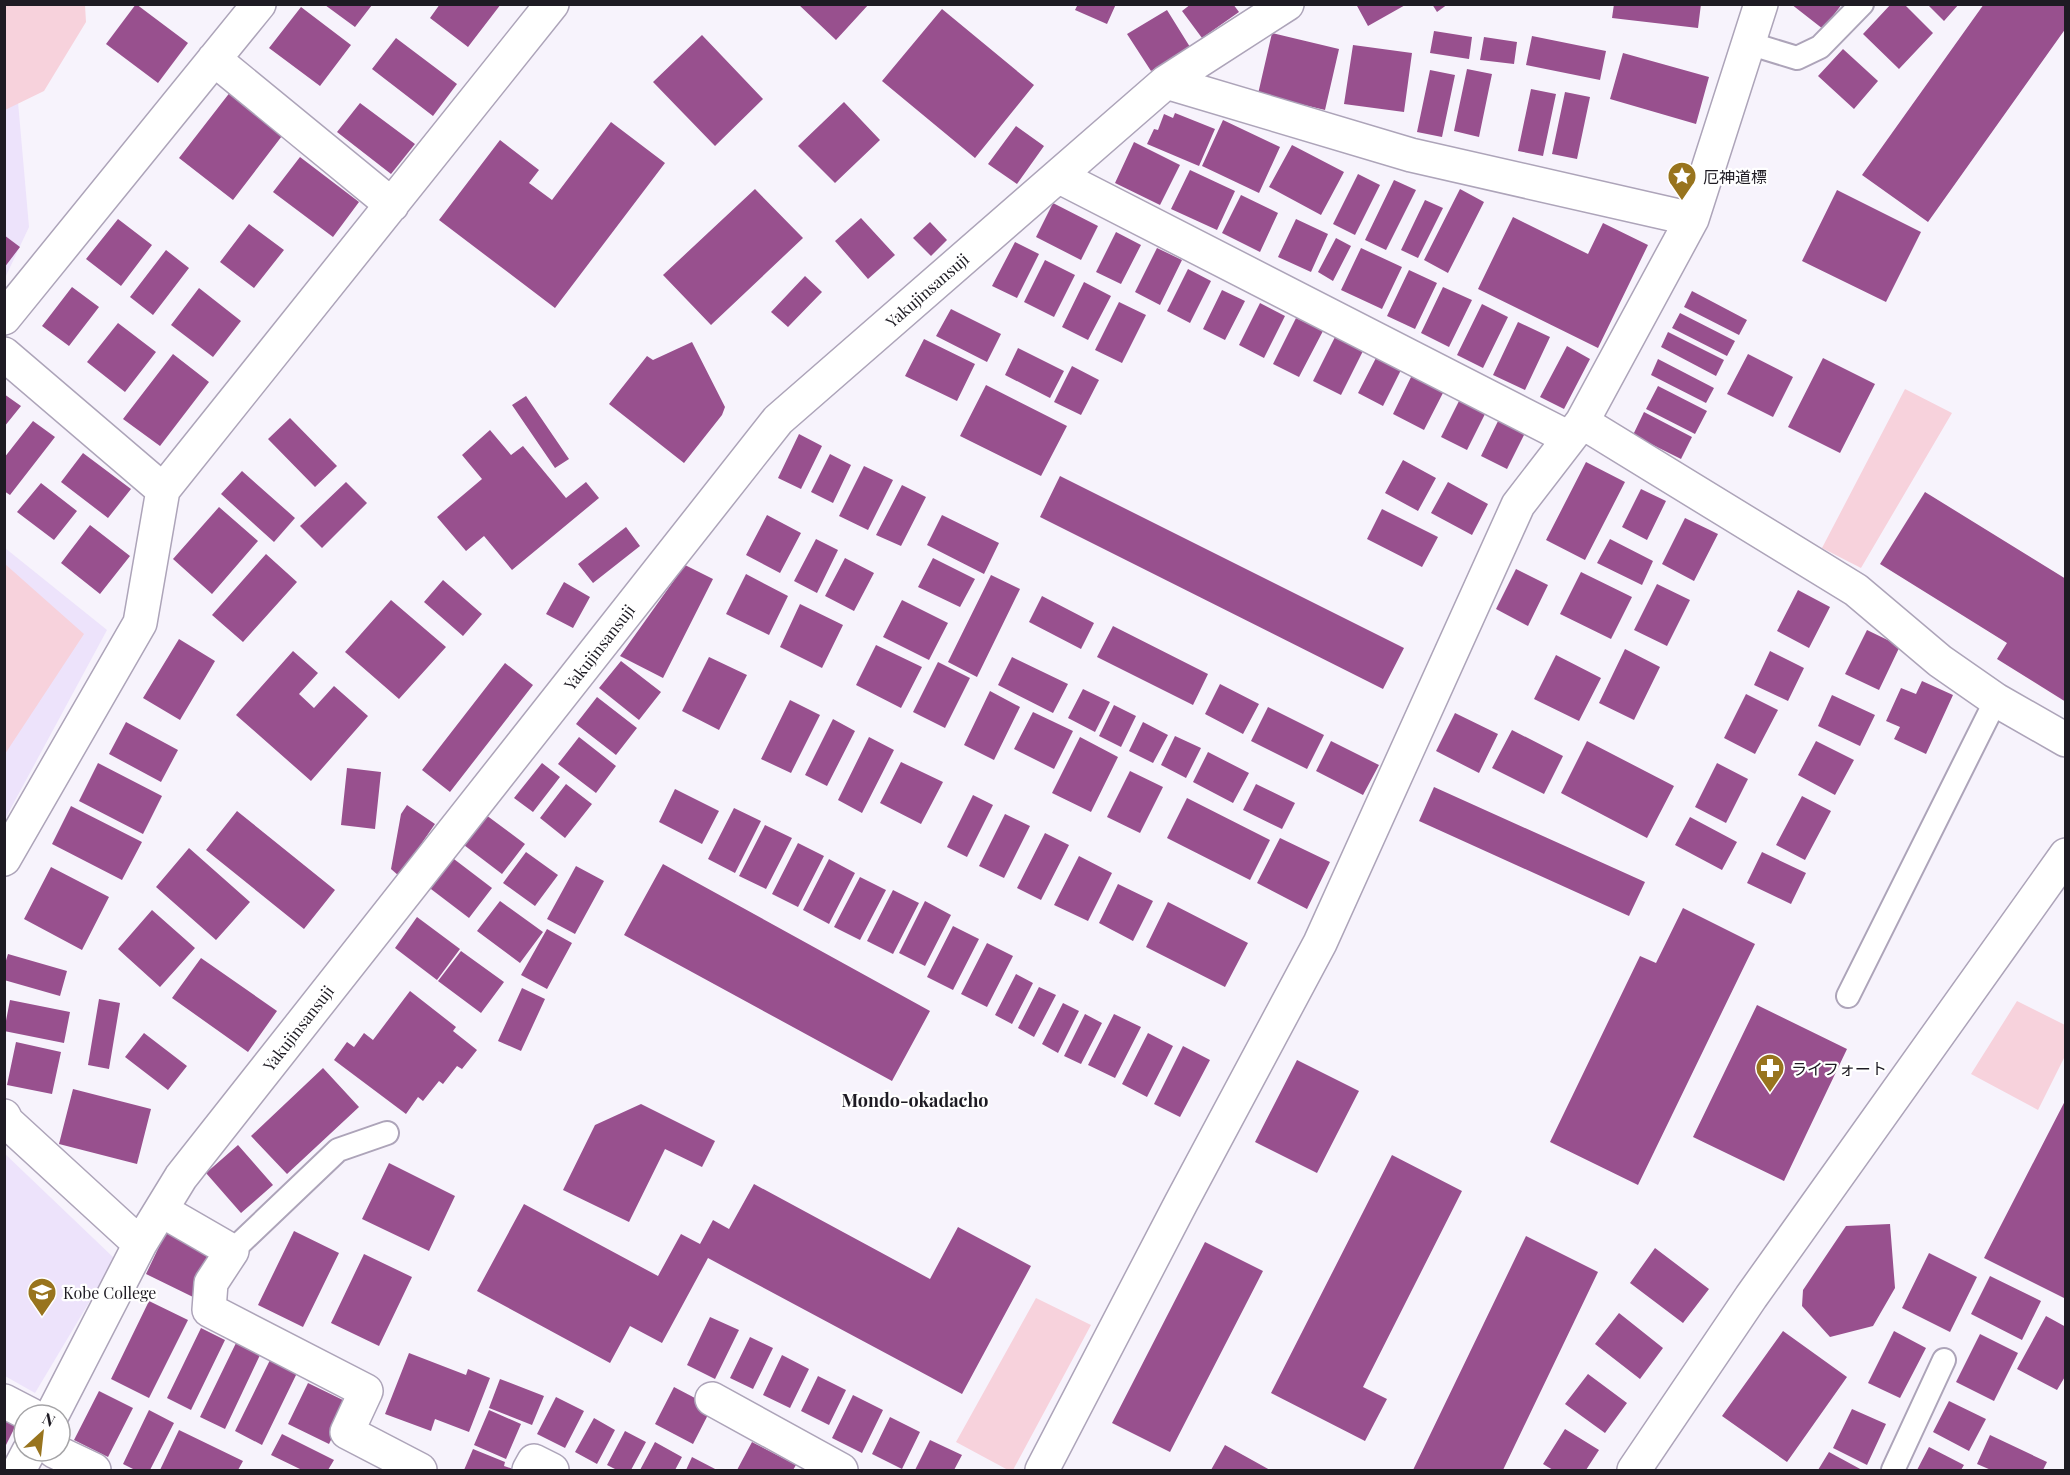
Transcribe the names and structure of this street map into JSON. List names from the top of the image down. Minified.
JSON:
{"streets":{"street":["Yakujinsansuji"]},"districts":["Mondo-okadacho"],"places":{"place":["厄神道標"],"pharmacy":["ライフォート"],"school or university":["Kobe College"]},"north":"top right"}
